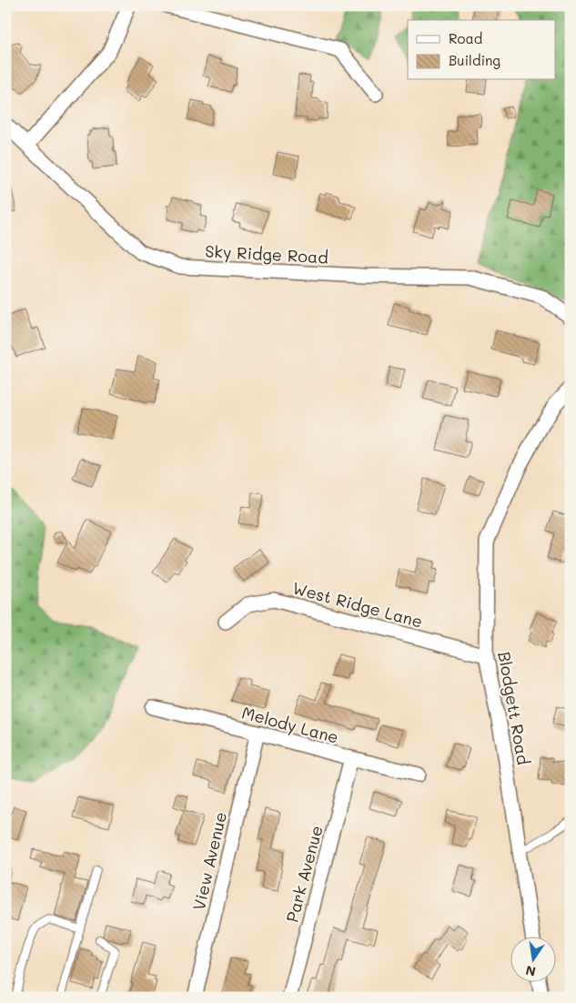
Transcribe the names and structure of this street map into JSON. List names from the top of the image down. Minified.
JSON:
{"streets":{"street":["Sky Ridge Road","West Ridge Lane","Blodgett Road","Melody Lane","View Avenue","Park Avenue"]},"crossings":[["West Ridge Lane","Blodgett Road"],["Melody Lane","View Avenue"],["Melody Lane","Park Avenue"]],"legend":["Road","Building"],"north":"bottom"}
